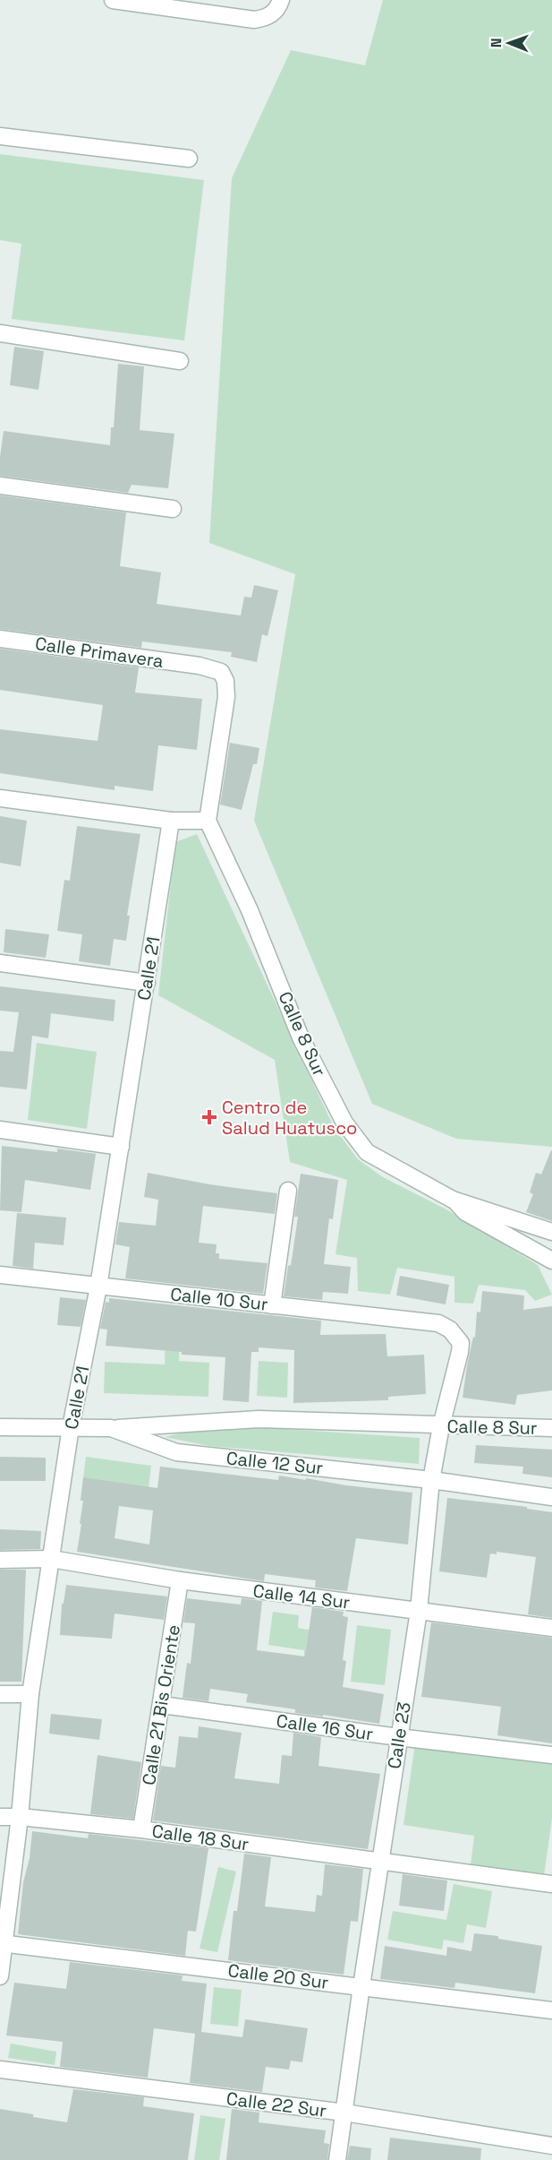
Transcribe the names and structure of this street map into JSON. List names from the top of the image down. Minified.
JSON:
{"streets":{"street":["Calle Primavera","Calle 21","Calle 8 Sur","Calle 10 Sur","Calle 12 Sur","Calle 14 Sur","Calle 21 Bis Oriente","Calle 16 Sur","Calle 23","Calle 18 Sur","Calle 20 Sur","Calle 22 Sur"]},"crossings":[["Calle Primavera","Calle 8 Sur"],["Calle 21","Calle 10 Sur"],["Calle 21","Calle 12 Sur"],["Calle 21","Calle 14 Sur"],["Calle 21","Calle 18 Sur"],["Calle 21","Calle 20 Sur"],["Calle 8 Sur","Calle 12 Sur"],["Calle 8 Sur","Calle 23"],["Calle 10 Sur","Calle 23"],["Calle 12 Sur","Calle 23"],["Calle 14 Sur","Calle 21 Bis Oriente"],["Calle 14 Sur","Calle 23"],["Calle 21 Bis Oriente","Calle 16 Sur"],["Calle 21 Bis Oriente","Calle 18 Sur"],["Calle 16 Sur","Calle 23"],["Calle 23","Calle 18 Sur"],["Calle 23","Calle 20 Sur"],["Calle 23","Calle 22 Sur"]],"places":{"health":["Centro de Salud Huatusco"]},"north":"left"}
